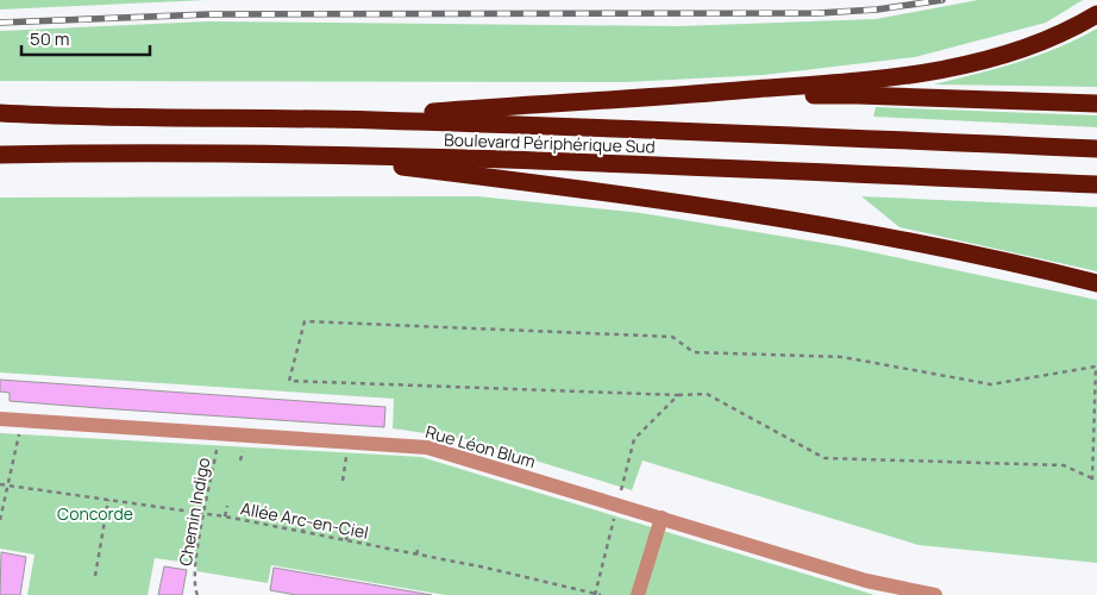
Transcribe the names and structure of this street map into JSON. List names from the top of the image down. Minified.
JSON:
{"streets":{"highway":["Boulevard Périphérique Sud"],"street":["Rue Léon Blum"],"path":["Chemin Indigo","Allée Arc-en-Ciel"]},"crossings":[["Rue Léon Blum","Chemin Indigo"],["Chemin Indigo","Allée Arc-en-Ciel"]],"parks":["Concorde"],"scale_bar":"50 m"}
